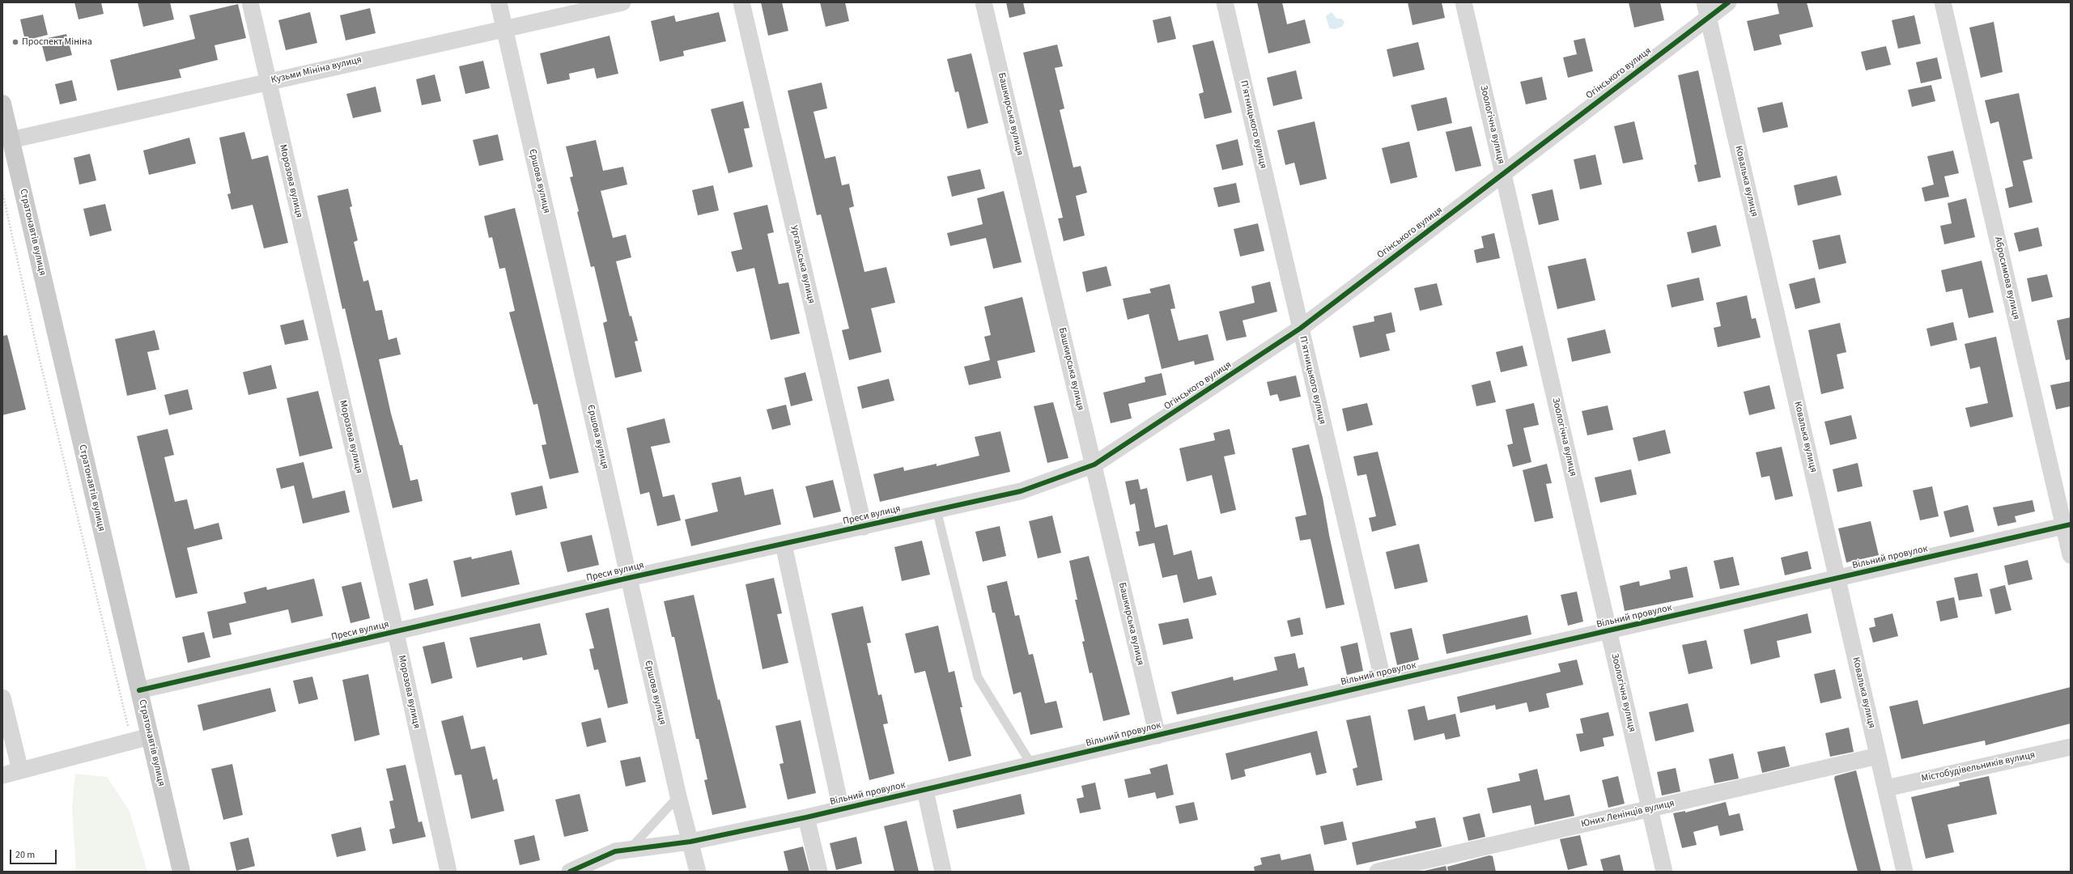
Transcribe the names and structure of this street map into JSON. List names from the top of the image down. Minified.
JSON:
{"streets":{"main road":["Стратонавтів вулиця"],"street":["Кузьми Мініна вулиця","Огінського вулиця","Башкирська вулиця","П’ятницького вулиця","Зоологічна вулиця","Морозова вулиця","Єршова вулиця","Ковалька вулиця","Ургальська вулиця","Абросимова вулиця","Преси вулиця","Вільний провулок","Містобудівельників вулиця","Юних Ленінців вулиця"]},"crossings":[["Кузьми Мініна вулиця","Морозова вулиця"],["Кузьми Мініна вулиця","Єршова вулиця"],["Кузьми Мініна вулиця","Стратонавтів вулиця"],["Огінського вулиця","Башкирська вулиця"],["Огінського вулиця","П’ятницького вулиця"],["Огінського вулиця","Зоологічна вулиця"],["Огінського вулиця","Ковалька вулиця"],["Огінського вулиця","Преси вулиця"],["Башкирська вулиця","Преси вулиця"],["Башкирська вулиця","Вільний провулок"],["П’ятницького вулиця","Вільний провулок"],["Зоологічна вулиця","Вільний провулок"],["Зоологічна вулиця","Юних Ленінців вулиця"],["Морозова вулиця","Преси вулиця"],["Єршова вулиця","Преси вулиця"],["Єршова вулиця","Вільний провулок"],["Ковалька вулиця","Вільний провулок"],["Ковалька вулиця","Містобудівельників вулиця"],["Ковалька вулиця","Юних Ленінців вулиця"],["Стратонавтів вулиця","Преси вулиця"],["Ургальська вулиця","Преси вулиця"],["Абросимова вулиця","Вільний провулок"]],"places":["Проспект Мініна"],"scale_bar":"20 m"}
